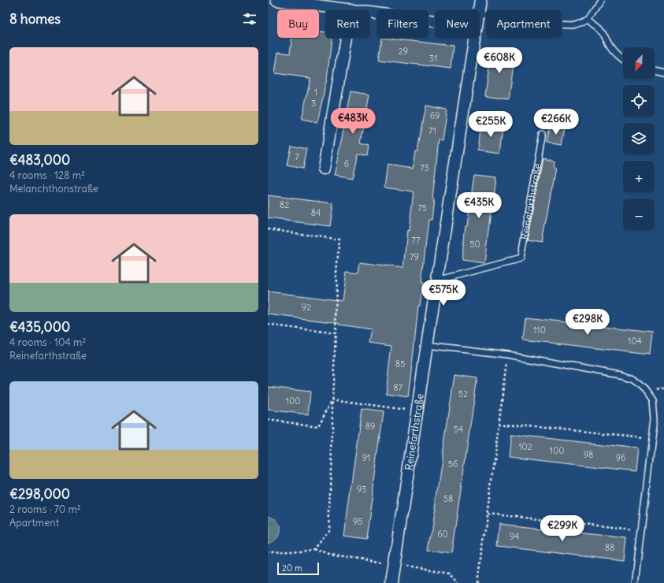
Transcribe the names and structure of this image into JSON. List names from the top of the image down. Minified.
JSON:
{"streets":{"street":["Reinefarthstraße"]},"house_numbers":["29","31","1","3","69","71","7","6","73","82","75","84","77","50","79","92","110","104","85","87","52","100","89","54","102","100","98","91","96","56","93","58","95","60","94","88"],"scale_bar":"20 m","north":"bottom left","page":{"heading":"8 homes","chip":["Buy","Rent","Filters","New","Apartment"],"list":[{"name":"€483,000","note":"4 rooms · 128 m² · Melanchthonstraße"},{"name":"€435,000","note":"4 rooms · 104 m² · Reinefarthstraße"},{"name":"€298,000","note":"2 rooms · 70 m² · Apartment"}],"map_buttons":["+","−"],"price":["€608K","€483K","€266K","€255K","€435K","€575K","€298K","€299K"],"scale":"20 m"}}
